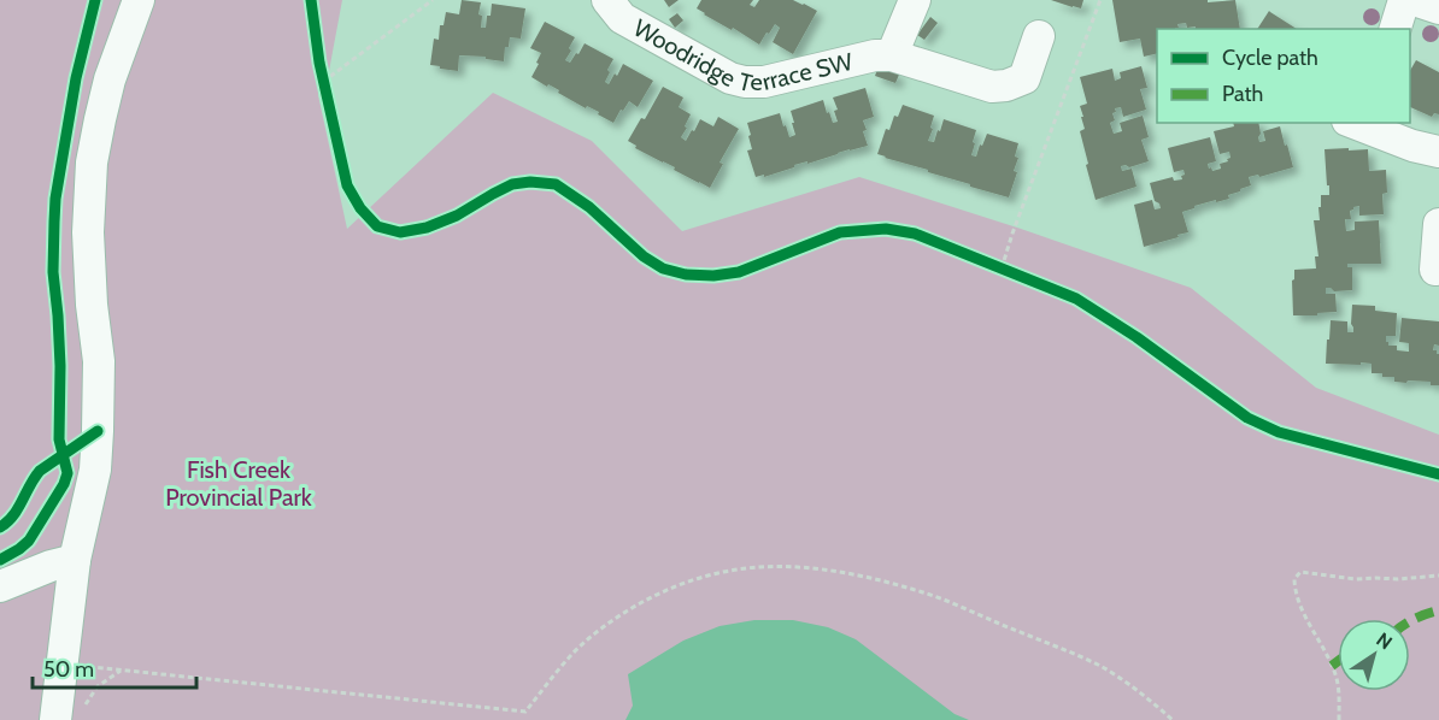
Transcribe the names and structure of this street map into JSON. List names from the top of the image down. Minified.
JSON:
{"streets":{"street":["Woodridge Terrace SW"]},"parks":["Fish Creek Provincial Park"],"legend":["Cycle path","Path"],"scale_bar":"50 m","north":"top right"}
